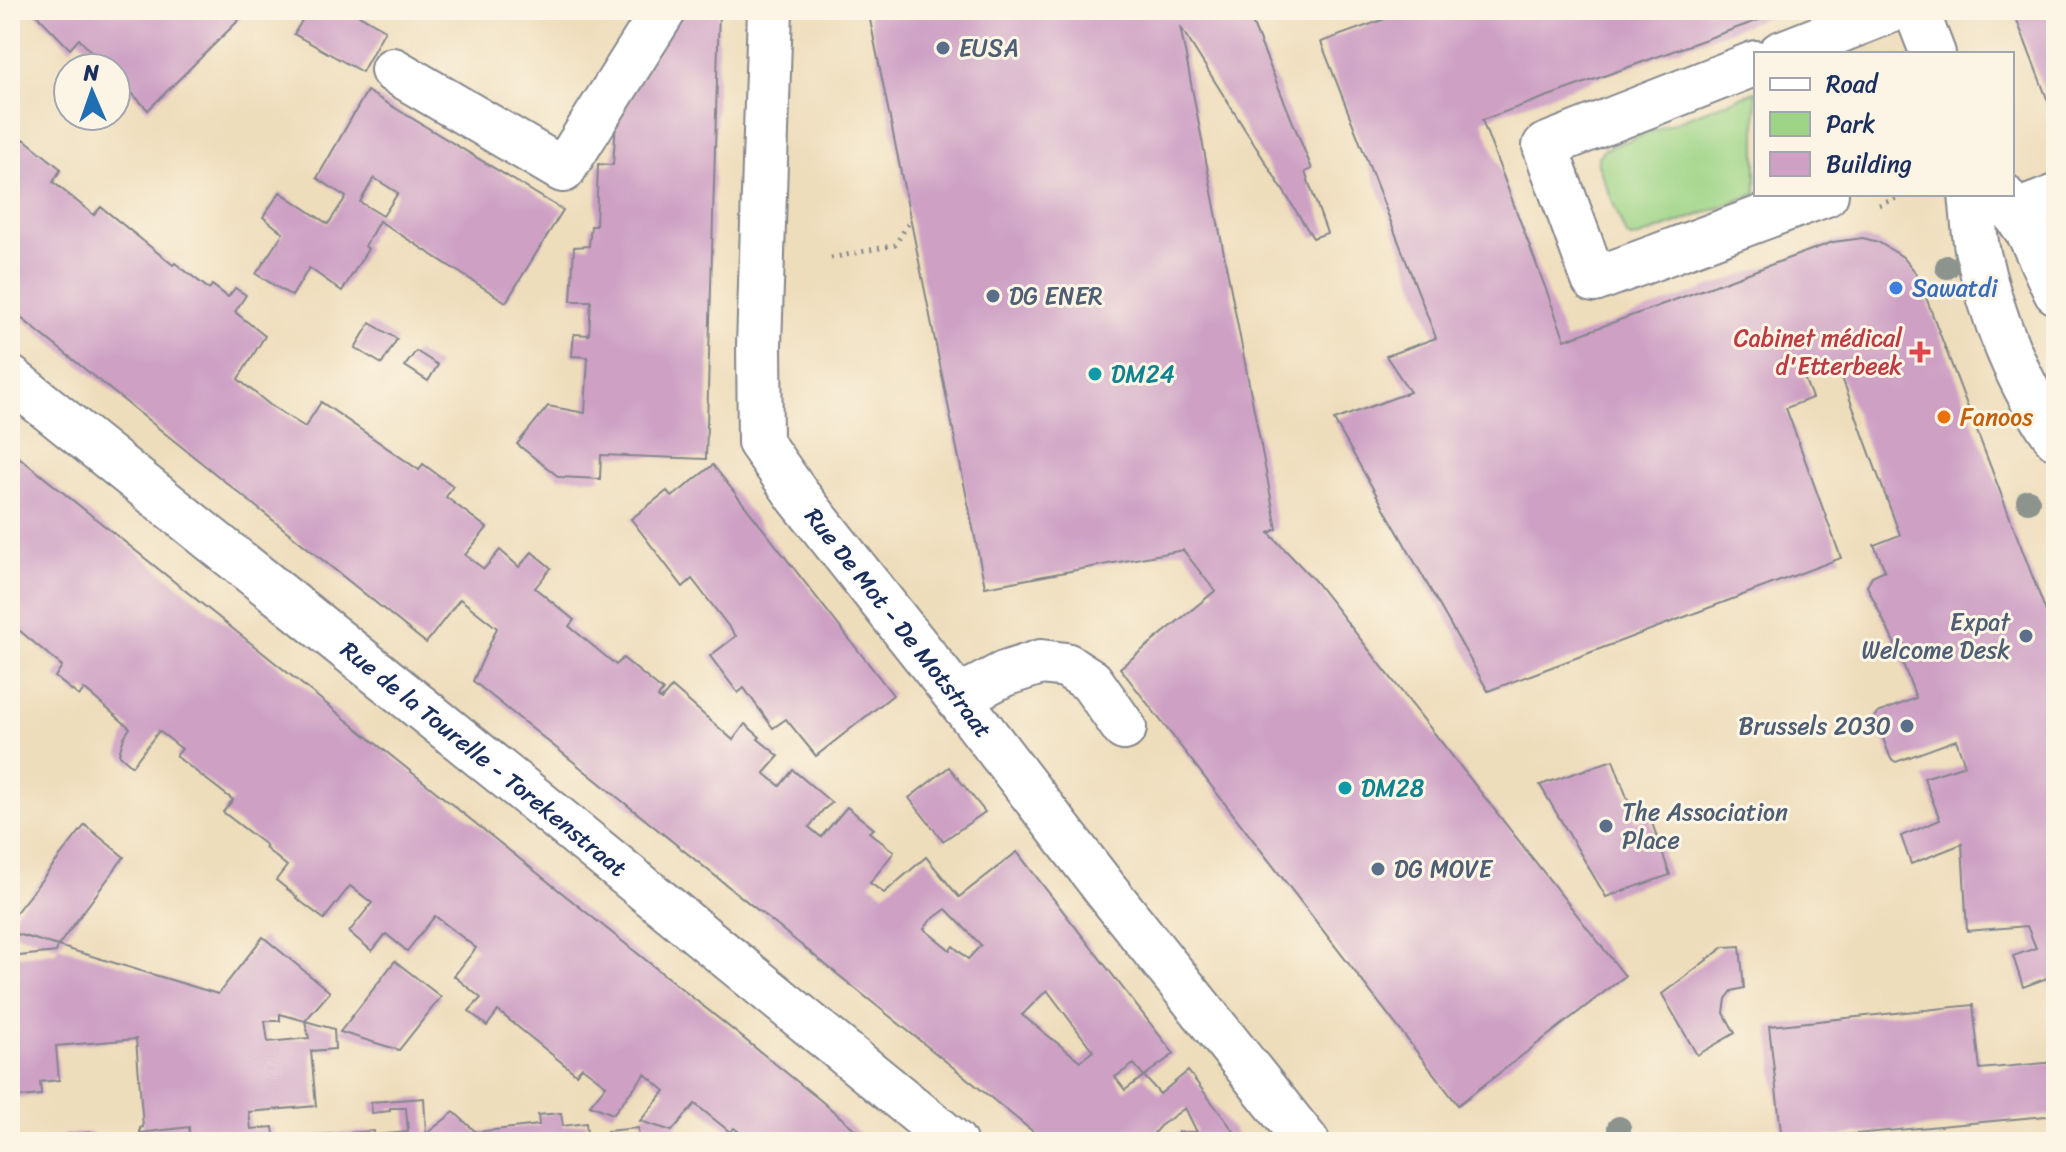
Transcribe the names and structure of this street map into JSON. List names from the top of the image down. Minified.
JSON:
{"streets":{"street":["Rue De Mot - De Motstraat","Rue de la Tourelle - Torekenstraat"]},"places":{"other":["EUSA","Sawatdi","DG ENER","DM24","Fanoos","Expat Welcome Desk","Brussels 2030","DM28","The Association Place","DG MOVE"],"health":["Cabinet médical d'Etterbeek"]},"legend":["Road","Park","Building"],"north":"top"}
